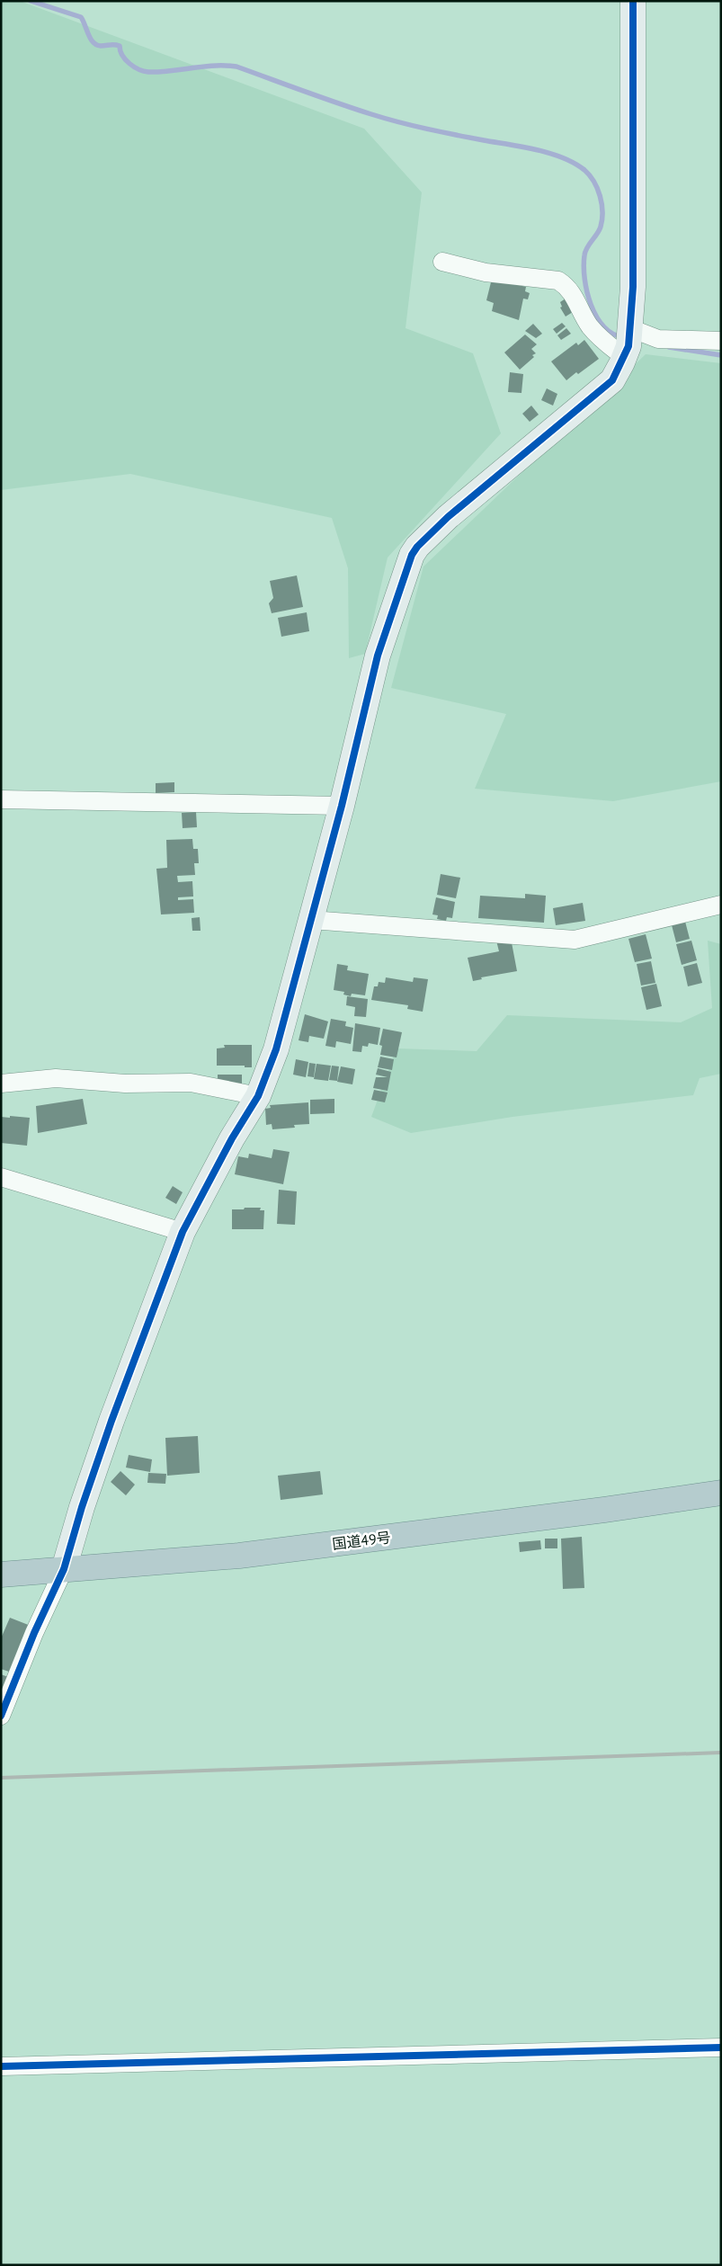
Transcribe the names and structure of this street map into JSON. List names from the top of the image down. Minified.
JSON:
{"streets":{"highway":["国道49号"]}}
